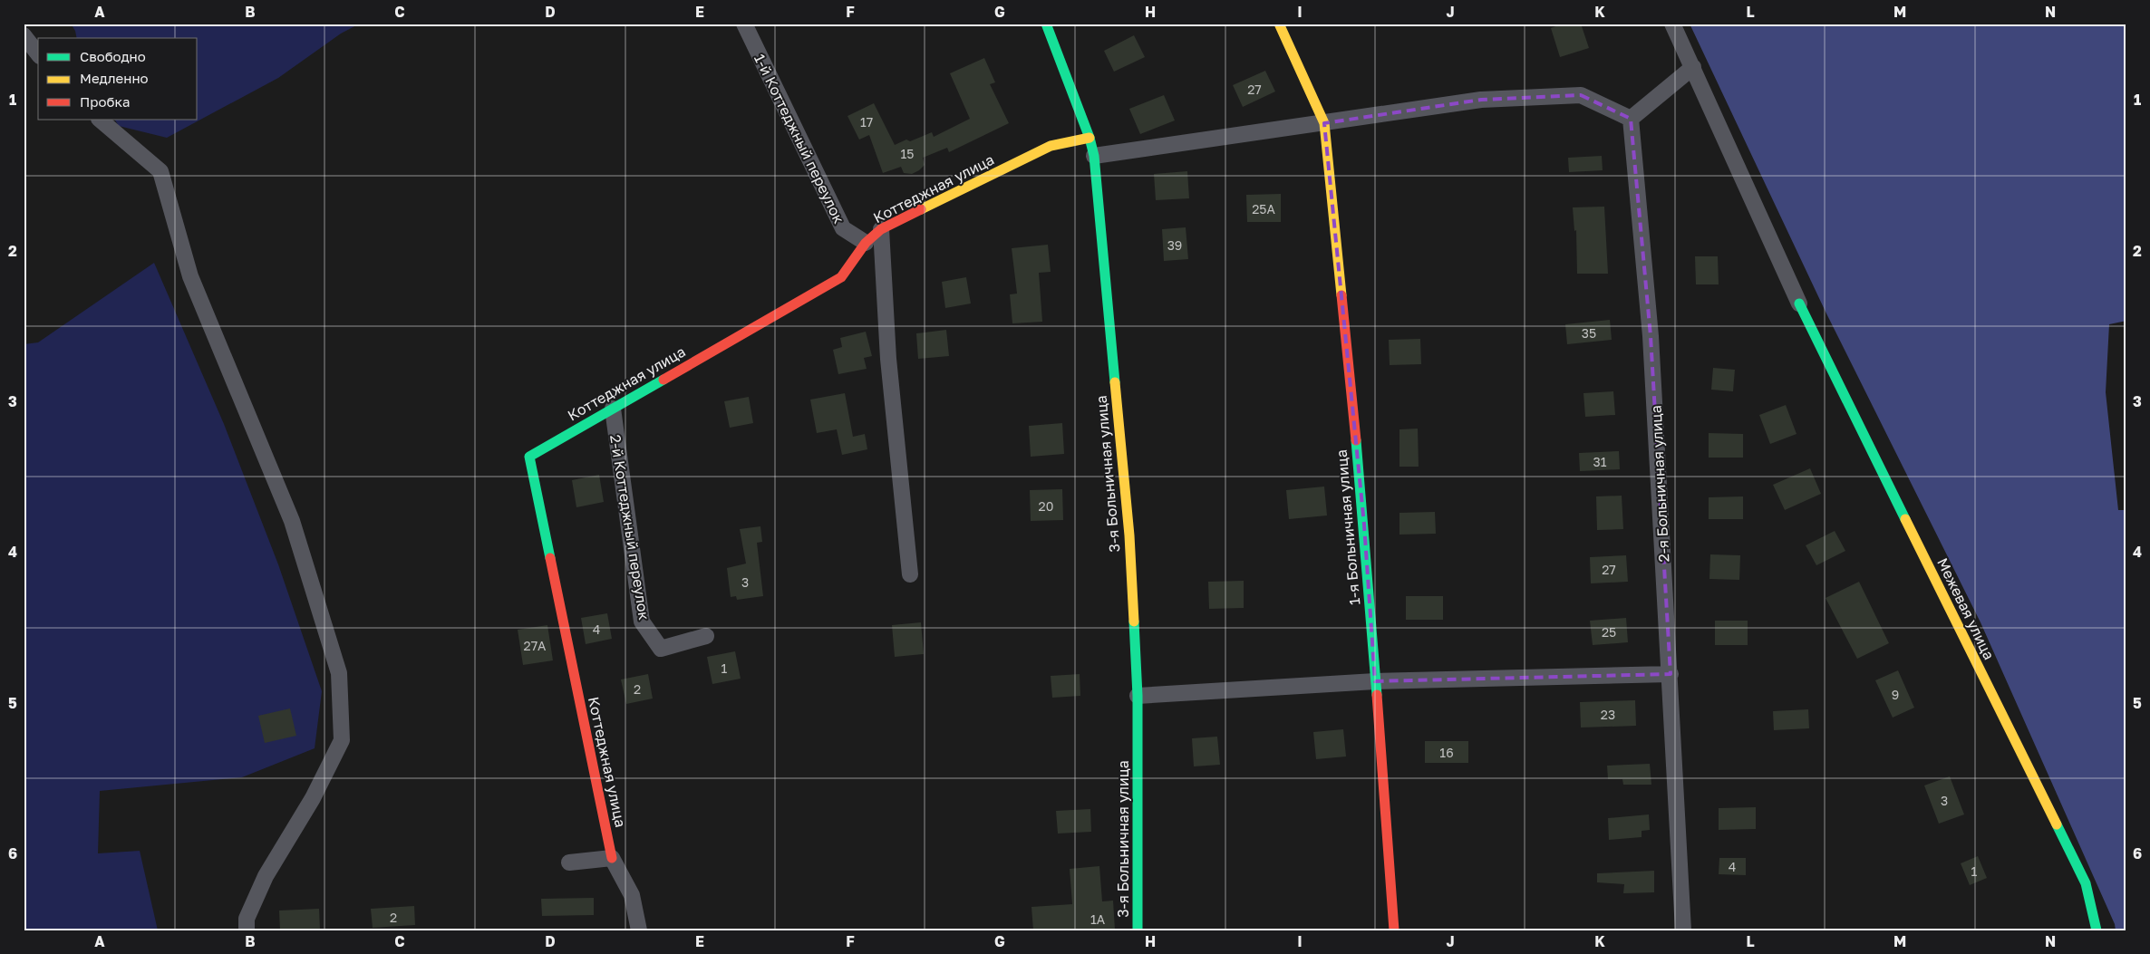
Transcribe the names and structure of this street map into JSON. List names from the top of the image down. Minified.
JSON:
{"streets":{"street":["1-й Коттеджный переулок","Коттеджная улица","3-я Больничная улица","2-я Больничная улица","2-й Коттеджный переулок","1-я Больничная улица","Межевая улица"]},"crossings":[["1-й Коттеджный переулок","Коттеджная улица"],["Коттеджная улица","3-я Больничная улица"],["Коттеджная улица","2-й Коттеджный переулок"]],"house_numbers":["27","17","15","25А","39","35","31","20","27","3","4","25","27А","1","2","9","23","16","3","4","1","2","1А"],"legend":["Свободно","Медленно","Пробка"],"grid":{"columns":["A","B","C","D","E","F","G","H","I","J","K","L","M","N"],"rows":["1","2","3","4","5","6"]}}
